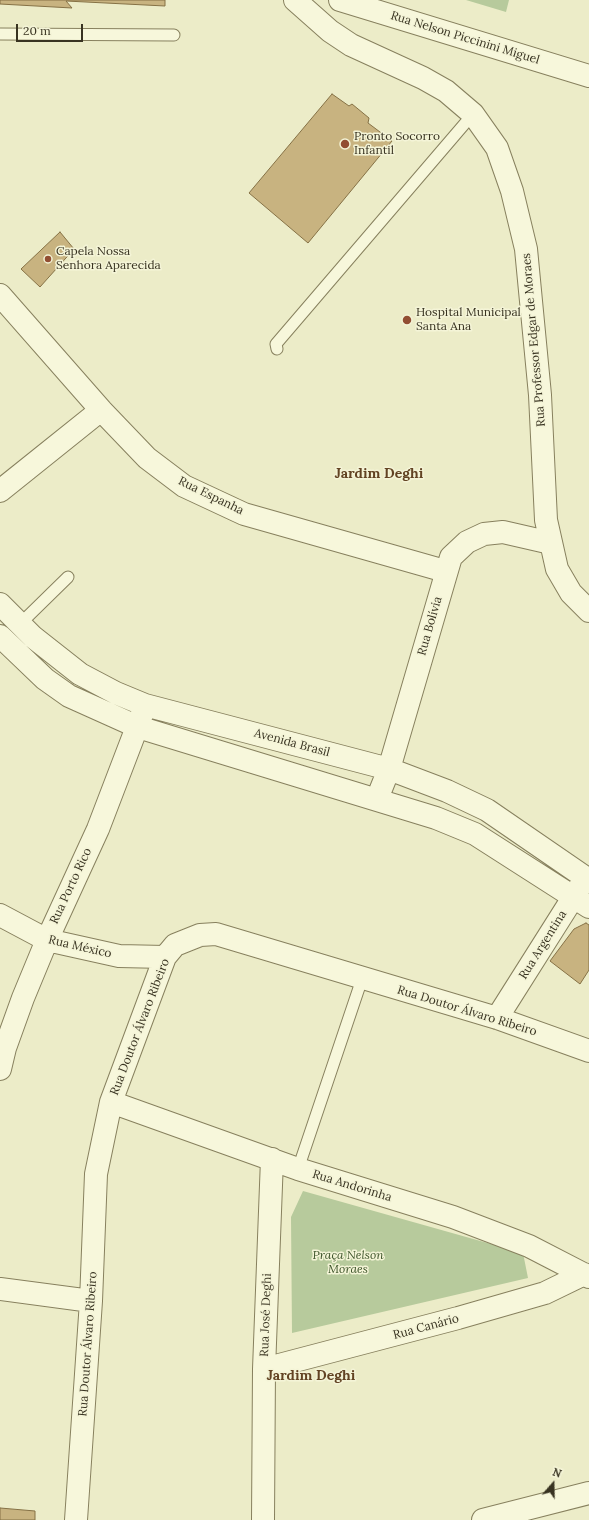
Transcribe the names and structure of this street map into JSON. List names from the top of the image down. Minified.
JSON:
{"streets":{"street":["Rua Nelson Piccinini Miguel","Rua Professor Edgar de Moraes","Rua Espanha","Rua Bolívia","Avenida Brasil","Rua Porto Rico","Rua Argentina","Rua México","Rua Doutor Álvaro Ribeiro","Rua Andorinha","Rua José Deghi","Rua Canário"]},"crossings":[["Rua Professor Edgar de Moraes","Rua Bolívia"],["Rua Espanha","Rua Bolívia"],["Rua Bolívia","Avenida Brasil"],["Avenida Brasil","Rua Porto Rico"],["Avenida Brasil","Rua Argentina"],["Rua Porto Rico","Rua México"],["Rua Argentina","Rua Doutor Álvaro Ribeiro"],["Rua México","Rua Doutor Álvaro Ribeiro"],["Rua Doutor Álvaro Ribeiro","Rua Andorinha"],["Rua Andorinha","Rua José Deghi"],["Rua Andorinha","Rua Canário"],["Rua José Deghi","Rua Canário"]],"districts":["Jardim Deghi","Jardim Deghi"],"parks":["Praça Nelson Moraes"],"places":["Pronto Socorro Infantil","Capela Nossa Senhora Aparecida","Hospital Municipal Santa Ana"],"scale_bar":"20 m","north":"top"}
